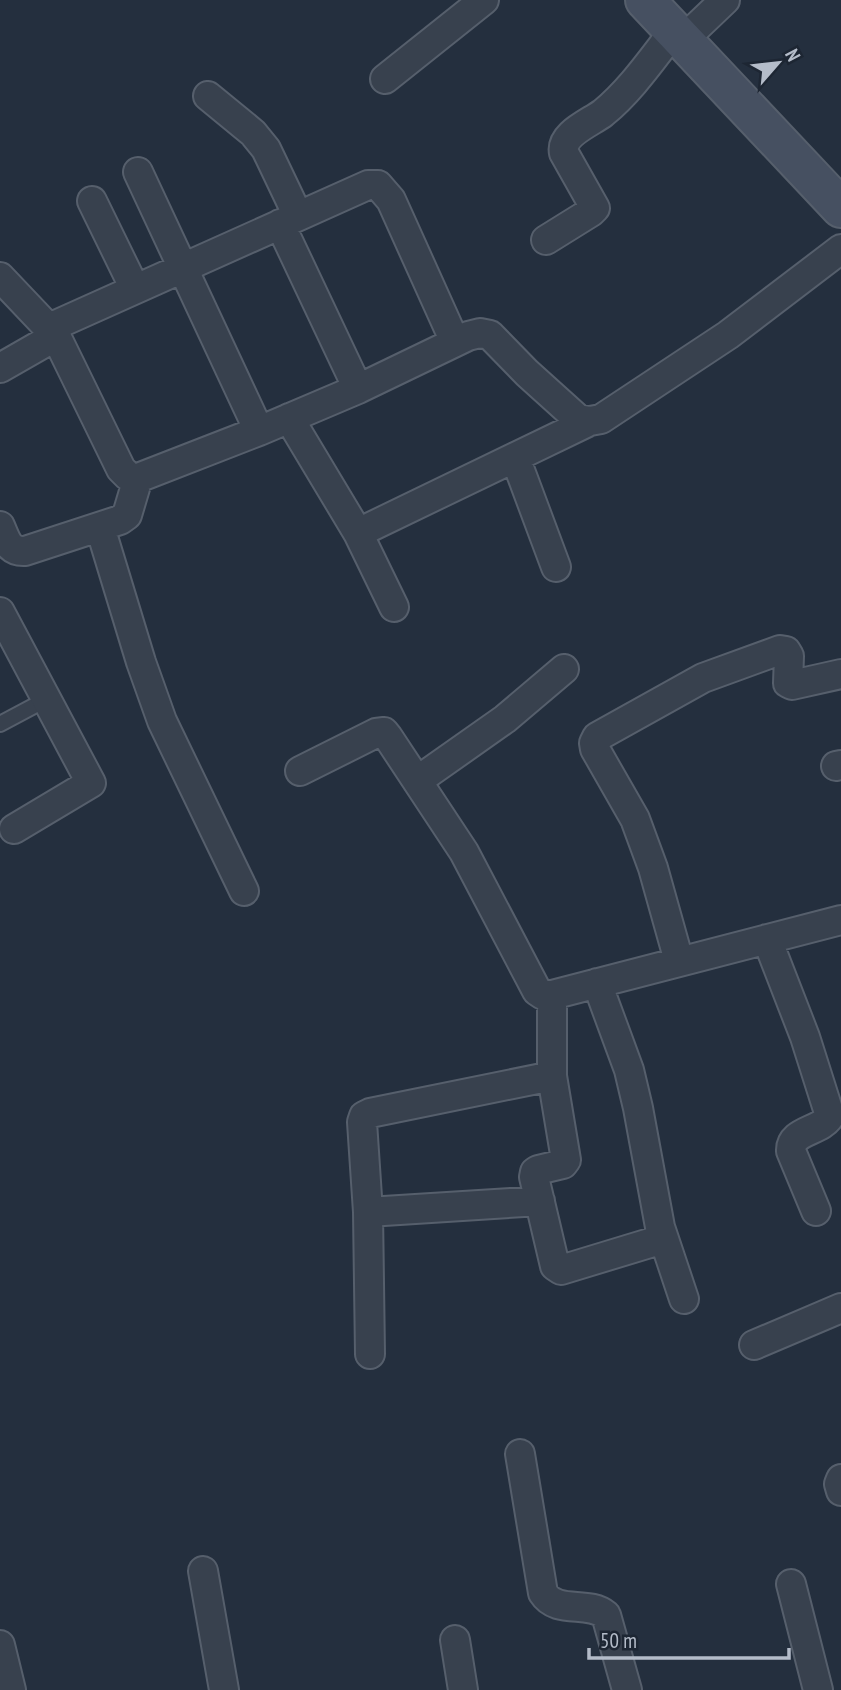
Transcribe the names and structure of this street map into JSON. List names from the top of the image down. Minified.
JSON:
{"scale_bar":"50 m","north":"top right"}
